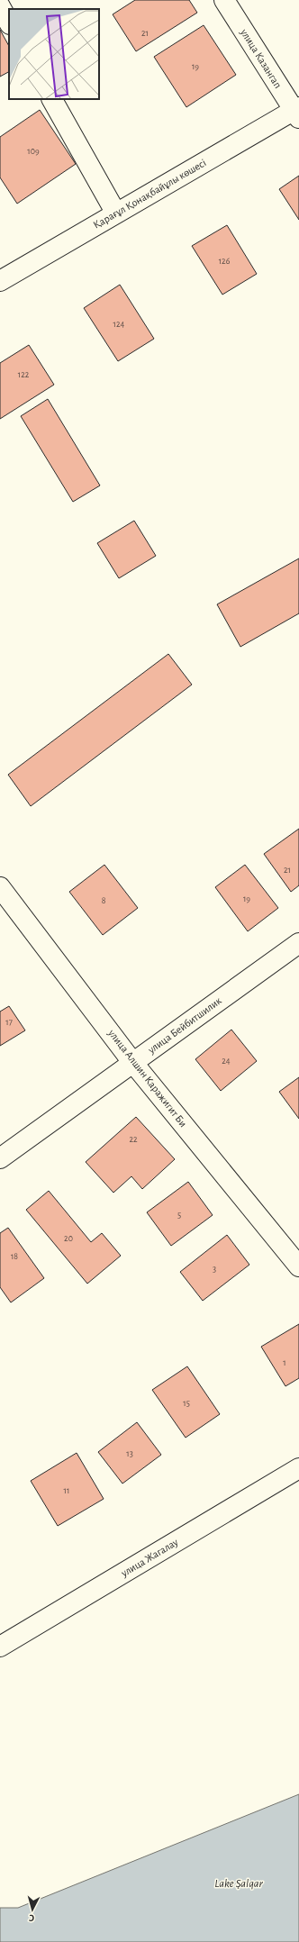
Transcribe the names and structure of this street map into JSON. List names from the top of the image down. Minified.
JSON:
{"streets":{"street":["улица Казангап","Қарағұл Қонақбайұлы көшесі","улица Бейбитшилик","улица Алшин Каражигит Би","улица Жагалау"]},"crossings":[["улица Казангап","Қарағұл Қонақбайұлы көшесі"],["улица Бейбитшилик","улица Алшин Каражигит Би"]],"water":["Lake Şalqar"],"house_numbers":["21","19","109","126","124","122","21","19","8","17","24","22","5","20","18","3","1","15","13","11"],"north":"bottom"}
